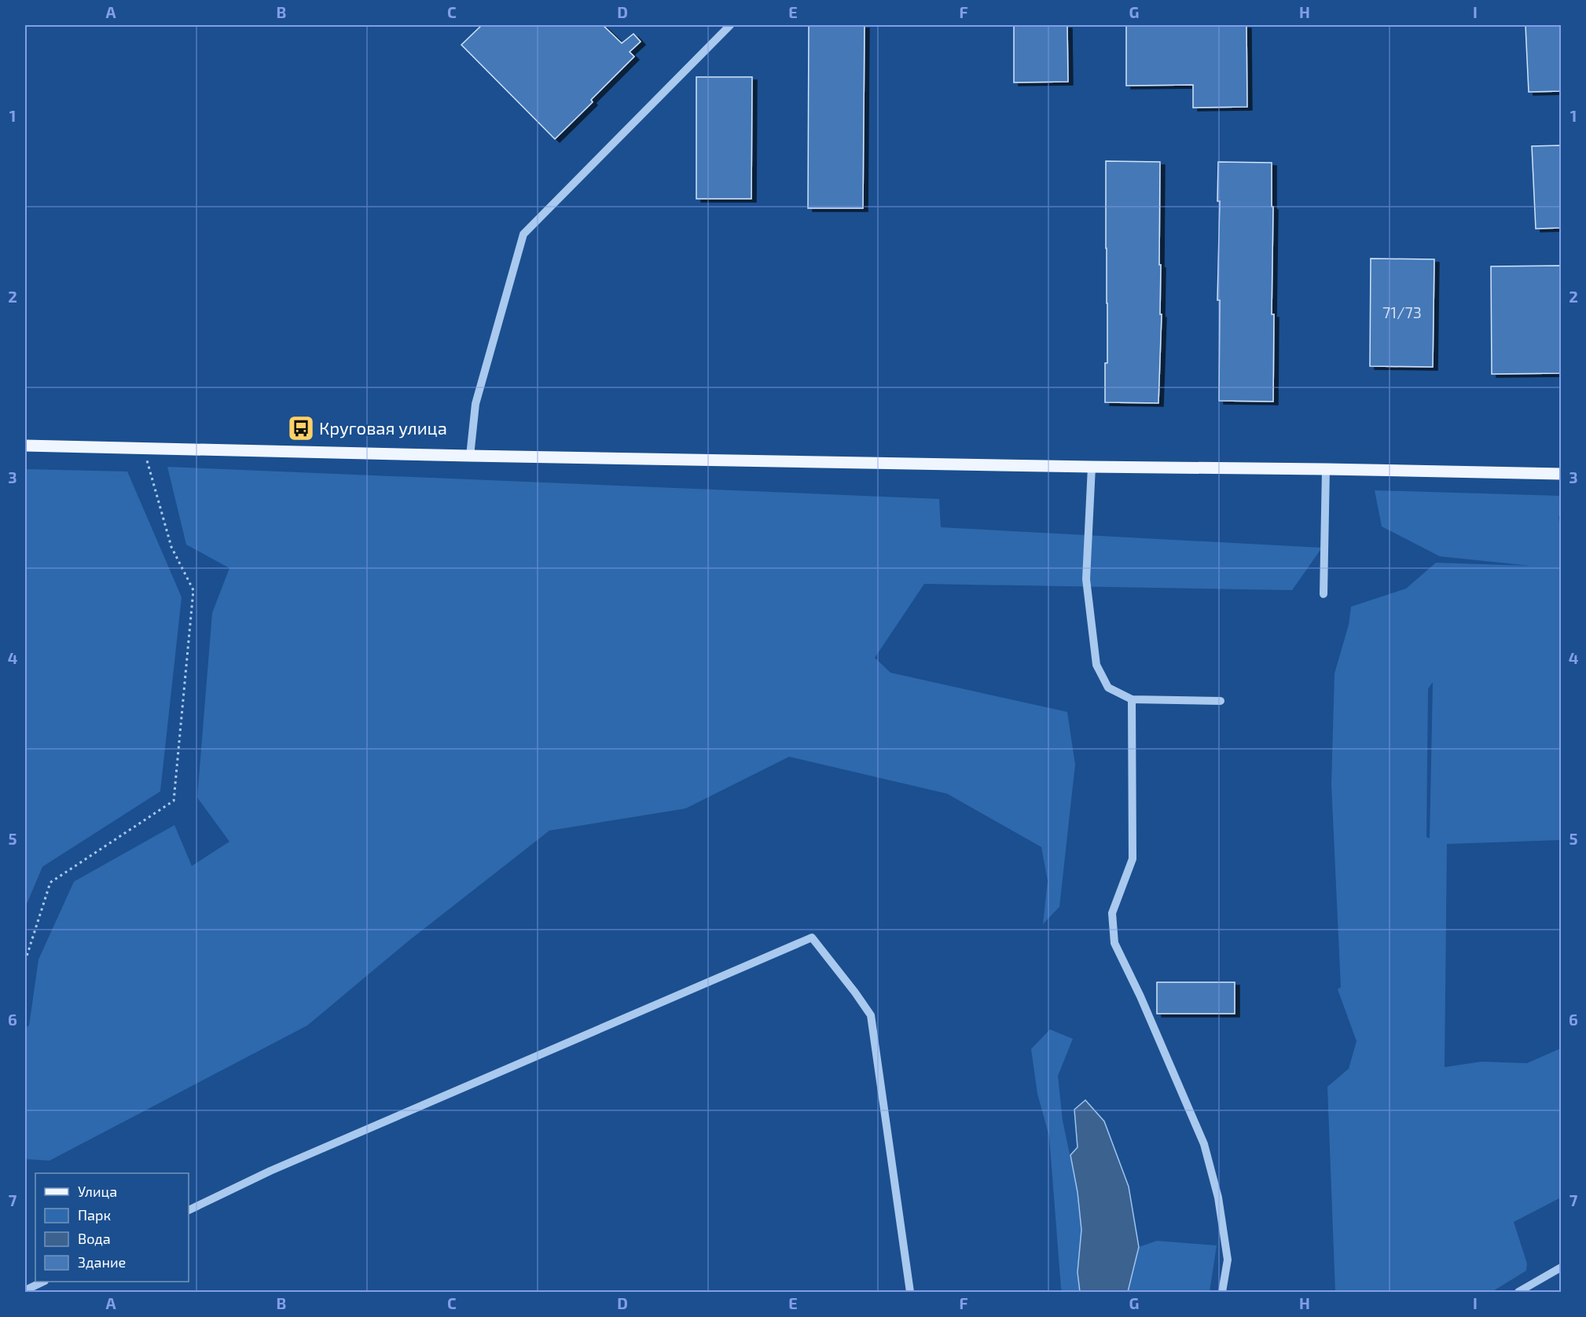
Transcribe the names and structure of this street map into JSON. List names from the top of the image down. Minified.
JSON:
{"places":{"bus stop":["Круговая улица"]},"house_numbers":["71/73"],"legend":["Улица","Парк","Вода","Здание"],"grid":{"columns":["A","B","C","D","E","F","G","H","I"],"rows":["1","2","3","4","5","6","7"]}}
